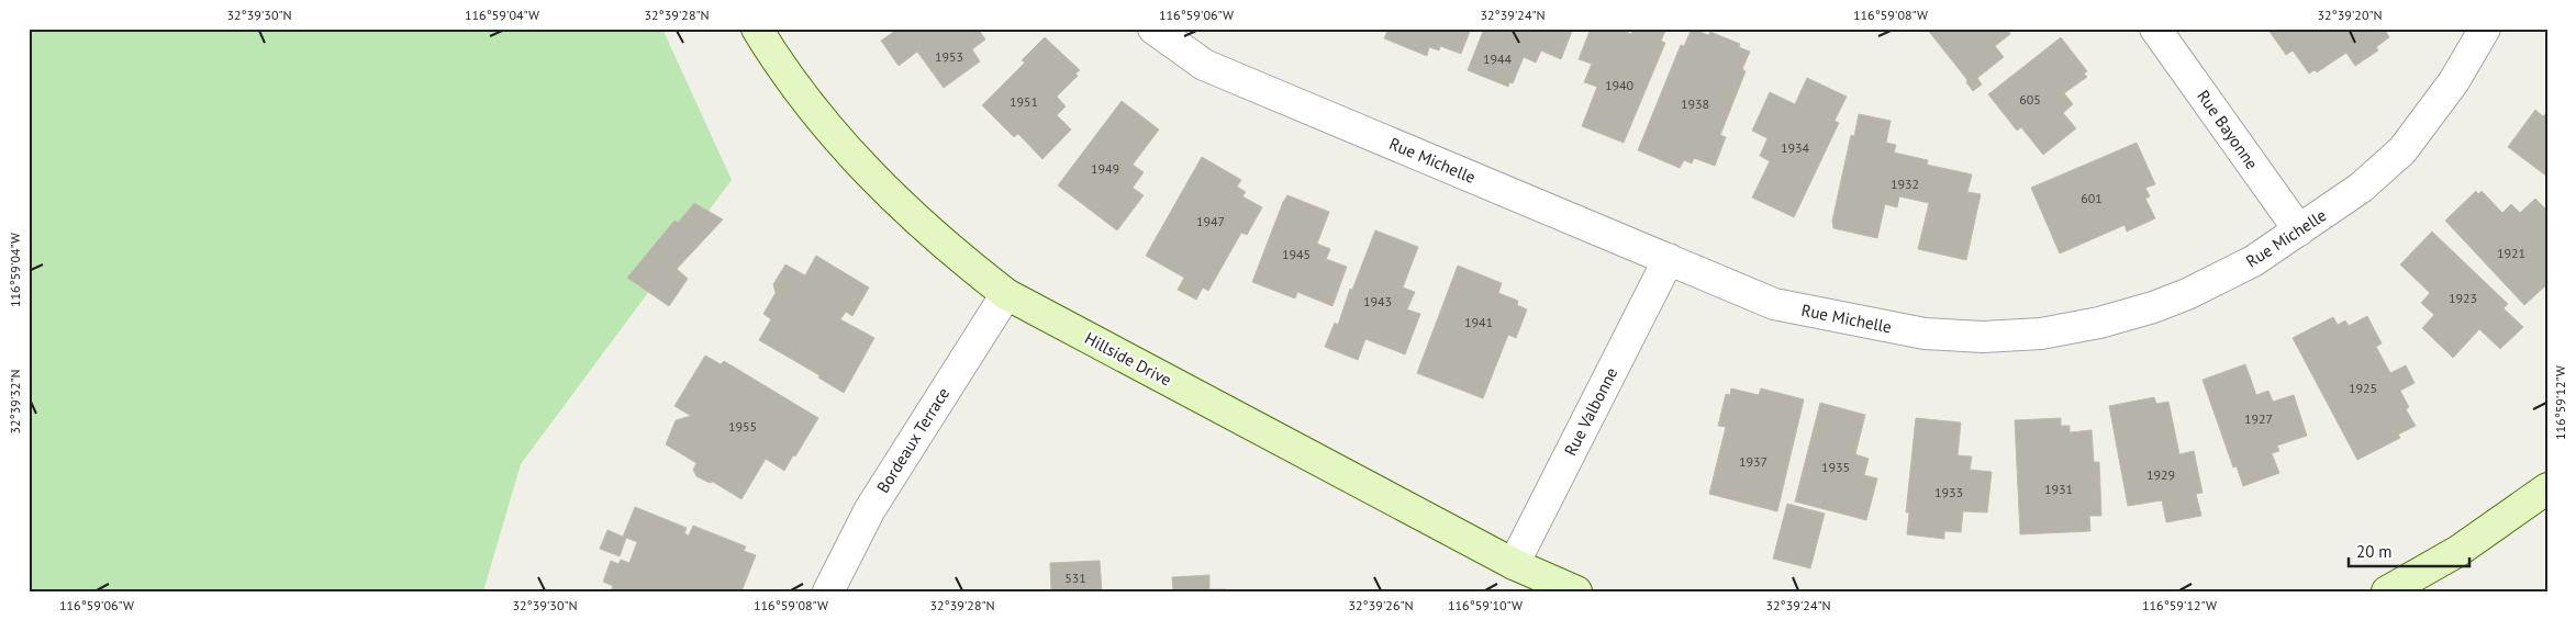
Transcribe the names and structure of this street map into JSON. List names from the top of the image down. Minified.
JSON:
{"streets":{"street":["Rue Bayonne","Rue Michelle","Hillside Drive","Rue Valbonne","Bordeaux Terrace"]},"crossings":[["Rue Bayonne","Rue Michelle"],["Rue Michelle","Rue Valbonne"],["Hillside Drive","Rue Valbonne"],["Hillside Drive","Bordeaux Terrace"]],"house_numbers":["1953","1944","1940","605","1951","1938","1934","1949","1932","601","1947","1921","1945","1923","1943","1941","1925","1927","1955","1937","1935","1929","1931","1933","531"],"scale_bar":"20 m","coordinates":["32°39'30\"N","116°59'04\"W","32°39'28\"N","116°59'06\"W","32°39'24\"N","116°59'08\"W","32°39'20\"N","32°39'32\"N","116°59'12\"W","32°39'26\"N","116°59'10\"W"]}
